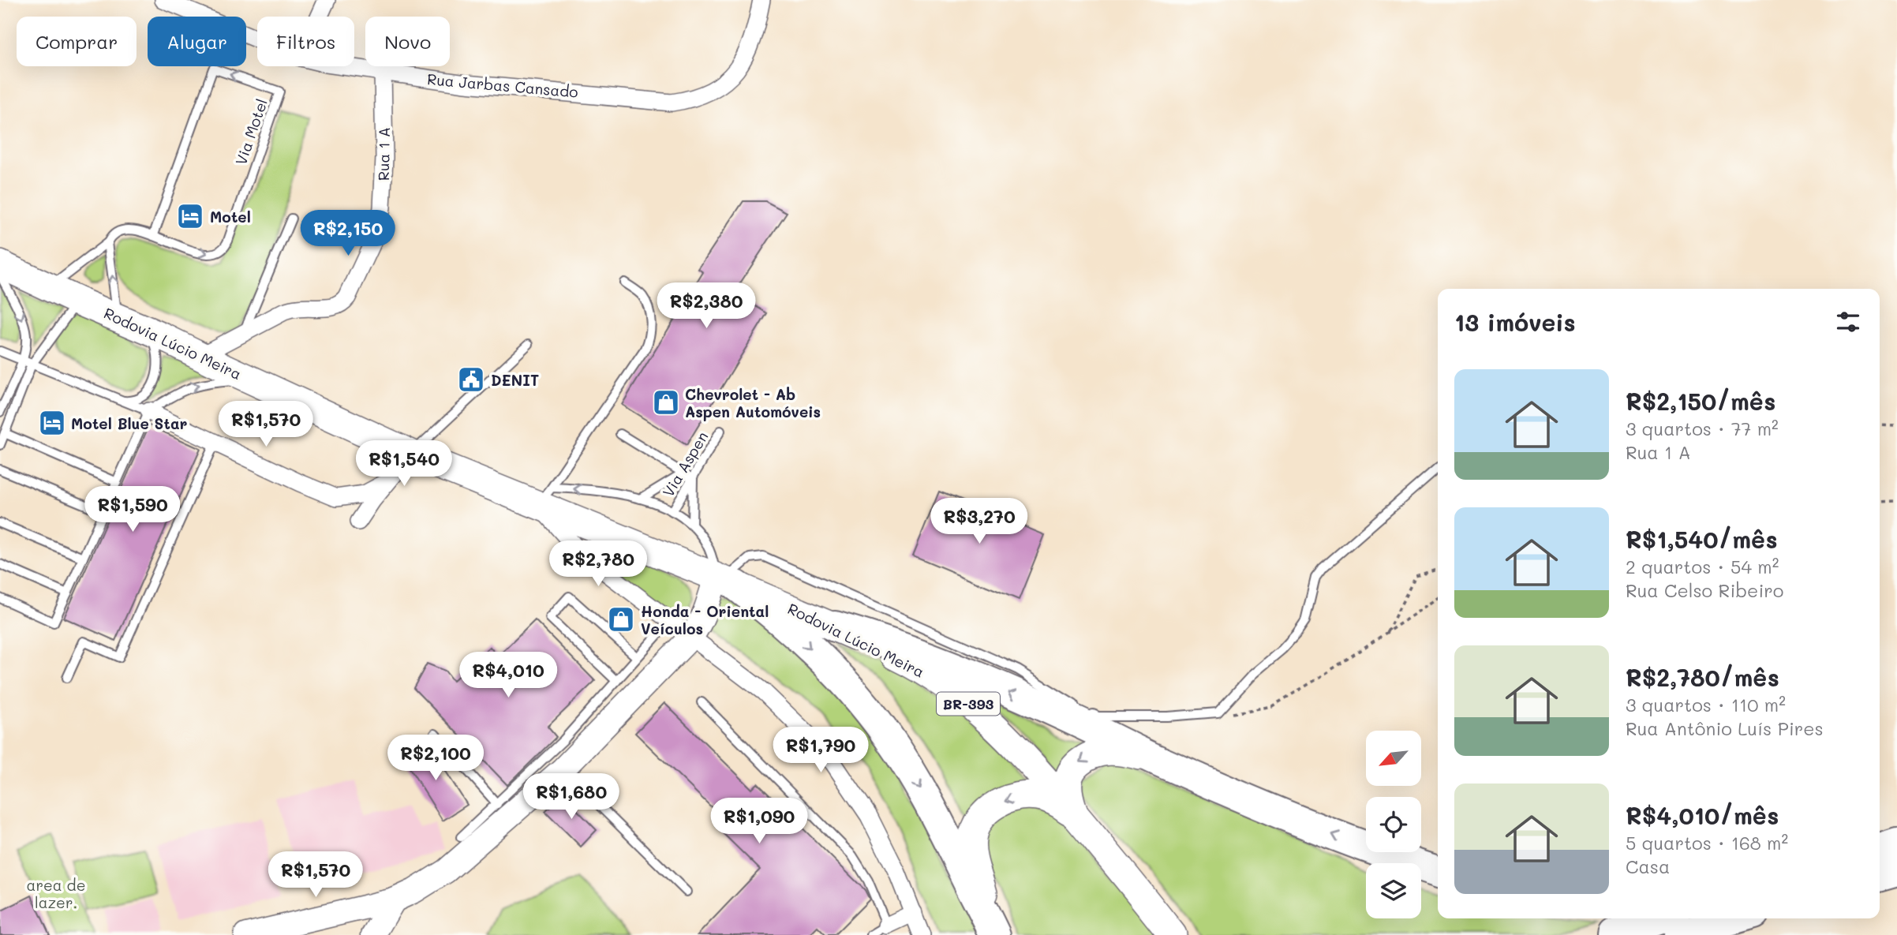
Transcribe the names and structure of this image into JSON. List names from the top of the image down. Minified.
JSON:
{"streets":{"main road":["Rodovia Lúcio Meira","BR-393"],"street":["Rua Jarbas Cansado","Rua 1 A"],"lane":["Via Motel","Via Aspen"]},"crossings":[["Rua Jarbas Cansado","Rua 1 A"],["Rua 1 A","Rodovia Lúcio Meira"]],"parks":["area de lazer."],"places":{"hotel":["Motel","Motel Blue Star"],"public building":["DENIT"],"shop":["Chevrolet - Ab Aspen Automóveis","Honda - Oriental Veículos"]},"north":"bottom left","page":{"chip":["Comprar","Alugar","Filtros","Novo"],"price":["R$2,150","R$2,380","R$1,570","R$1,540","R$1,590","R$3,270","R$2,780","R$4,010","R$1,790","R$2,100","R$1,680","R$1,090","R$1,570"],"heading":"13 imóveis","list":[{"name":"R$2,150/mês","note":"3 quartos · 77 m² · Rua 1 A"},{"name":"R$1,540/mês","note":"2 quartos · 54 m² · Rua Celso Ribeiro"},{"name":"R$2,780/mês","note":"3 quartos · 110 m² · Rua Antônio Luís Pires"},{"name":"R$4,010/mês","note":"5 quartos · 168 m² · Casa"}]}}
